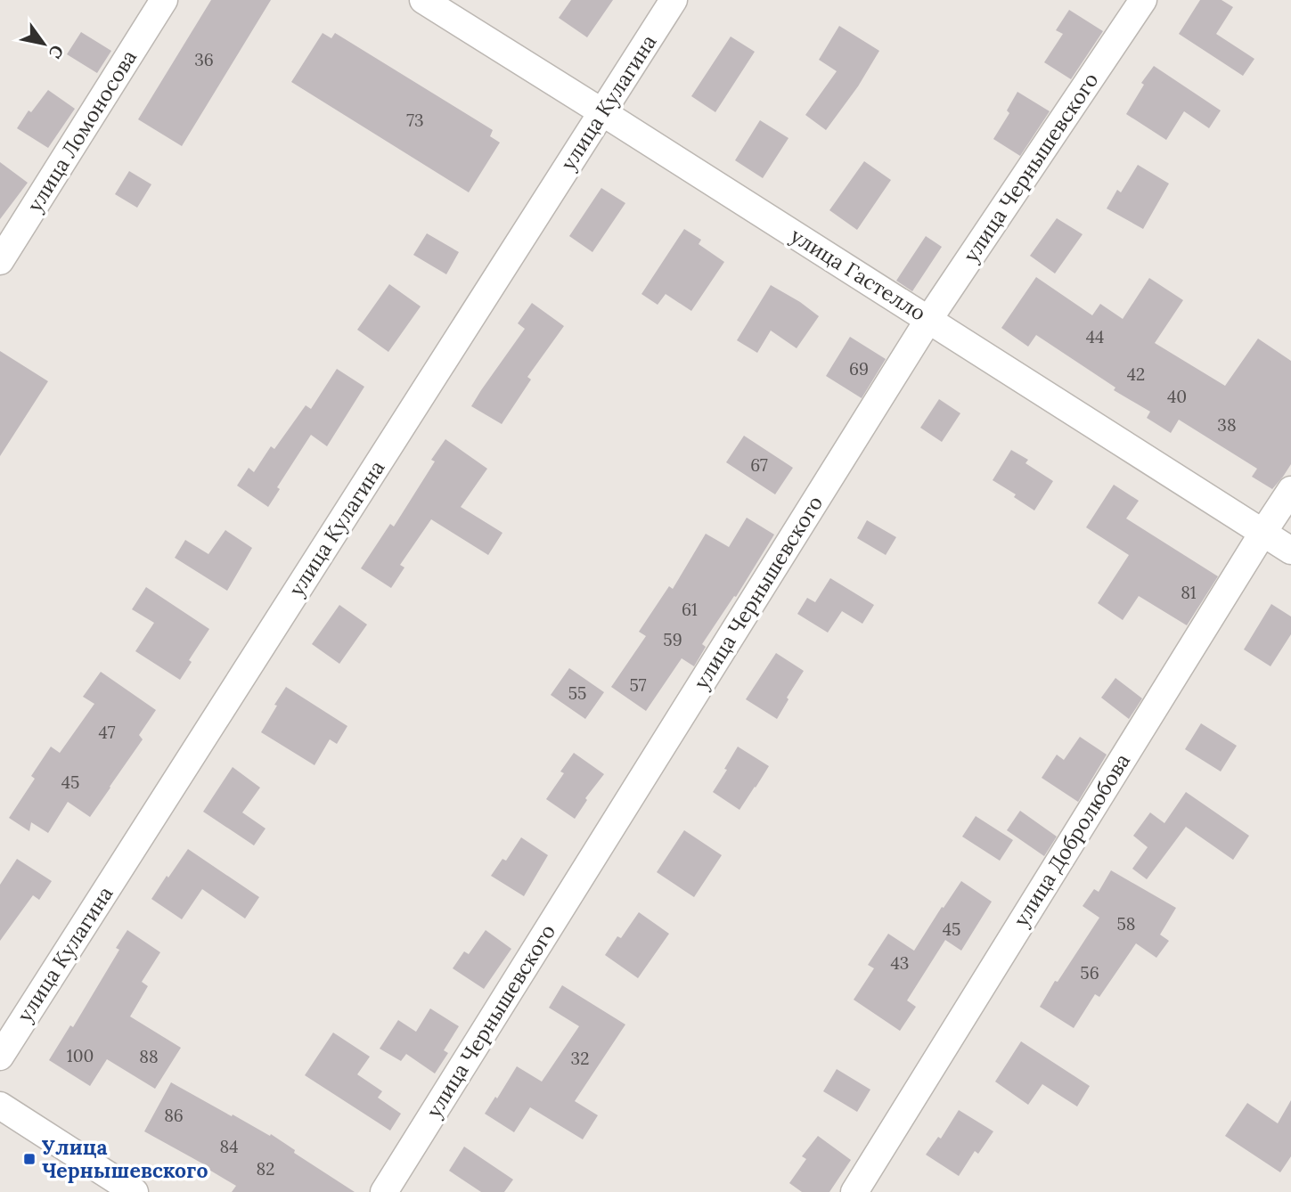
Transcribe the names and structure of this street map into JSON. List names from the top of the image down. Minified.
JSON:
{"streets":{"street":["улица Кулагина","улица Ломоносова","улица Чернышевского","улица Гастелло","улица Добролюбова"]},"crossings":[["улица Кулагина","улица Гастелло"],["улица Чернышевского","улица Гастелло"],["улица Гастелло","улица Добролюбова"]],"places":{"transit":["Улица Чернышевского"]},"house_numbers":["36","73","44","69","42","40","38","67","81","61","59","57","55","47","45","58","45","43","56","100","88","32","86","84","82"],"north":"bottom right"}
